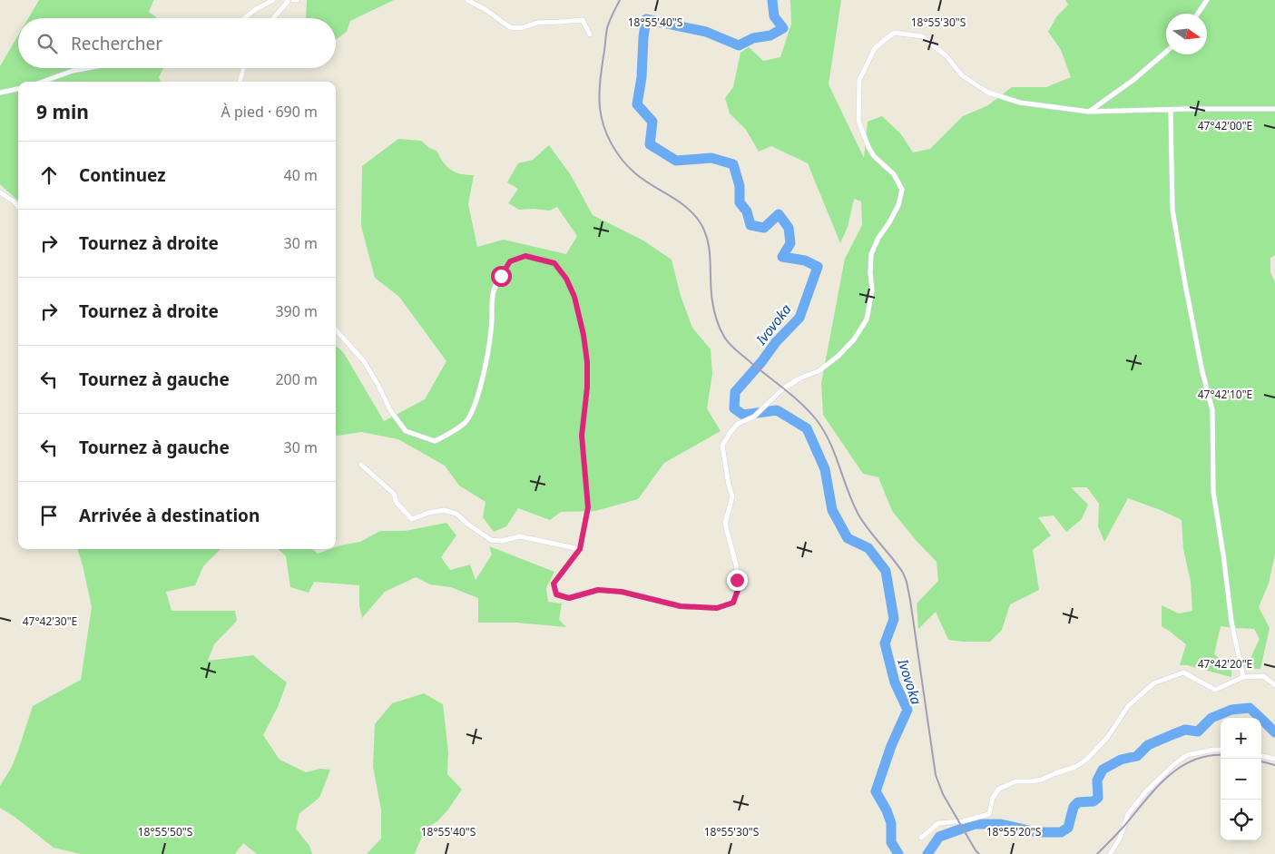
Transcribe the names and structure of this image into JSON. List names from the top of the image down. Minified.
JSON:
{"water":["Ivovoka"],"north":"right","page":{"search":"Rechercher","heading":["9 min","À pied · 690 m"],"list":[["Continuez","40 m"],["Tournez à droite","30 m"],["Tournez à droite","390 m"],["Tournez à gauche","200 m"],["Tournez à gauche","30 m"],"Arrivée à destination"],"map_buttons":["+","−"]},"coordinates":["18°55'40\"S","18°55'30\"S","47°42'00\"E","47°42'10\"E","47°42'30\"E","47°42'20\"E","18°55'50\"S","18°55'20\"S"]}
